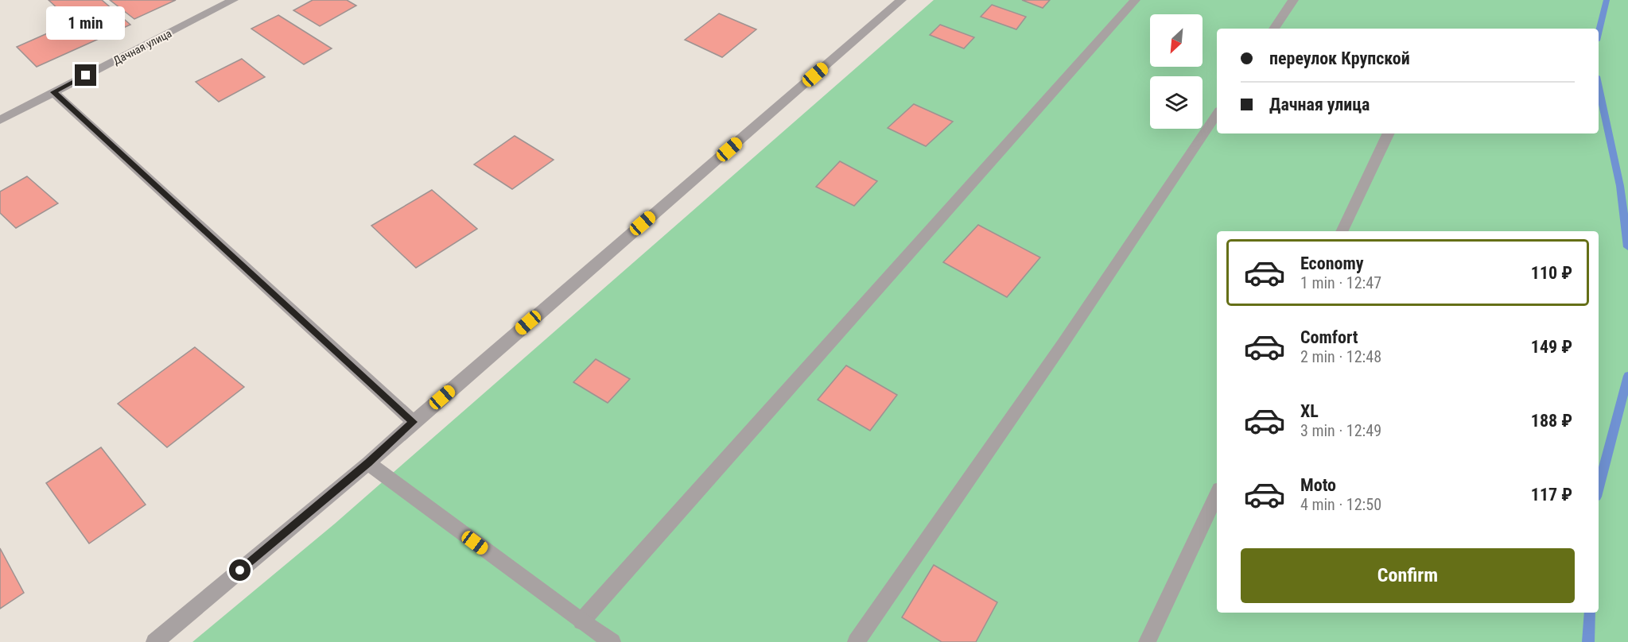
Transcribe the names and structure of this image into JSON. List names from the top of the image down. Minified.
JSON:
{"streets":{"street":["Дачная улица"]},"north":"bottom left","page":{"bubble":"1 min","banner":["переулок Крупской","Дачная улица"],"list":[{"name":"Economy","note":"1 min · 12:47","value":"110 ₽"},{"name":"Comfort","note":"2 min · 12:48","value":"149 ₽"},{"name":"XL","note":"3 min · 12:49","value":"188 ₽"},{"name":"Moto","note":"4 min · 12:50","value":"117 ₽"}],"buttons":"Confirm"}}
